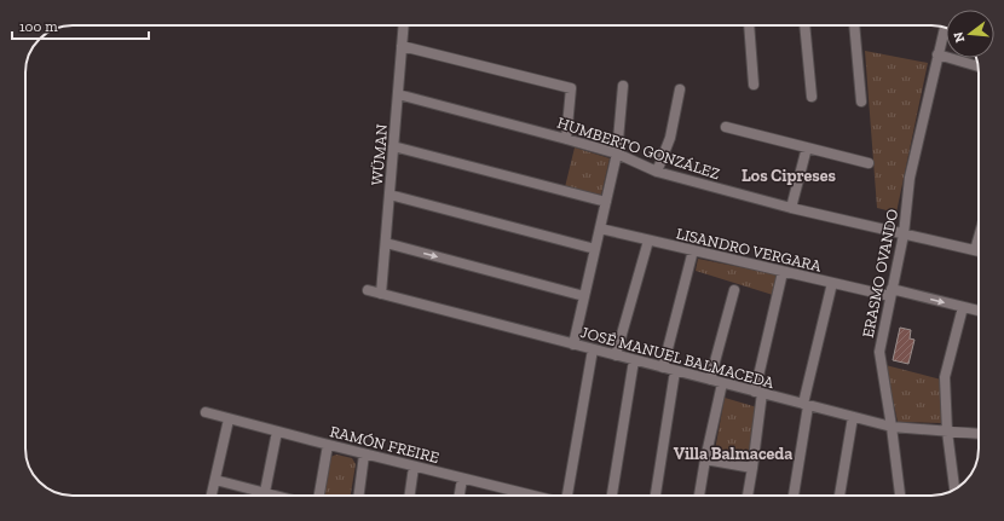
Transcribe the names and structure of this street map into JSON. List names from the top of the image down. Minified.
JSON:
{"streets":{"street":["HUMBERTO GONZÁLEZ","WÜMAN","LISANDRO VERGARA","ERASMO OVANDO","JOSÉ MANUEL BALMACEDA","RAMÓN FREIRE"]},"crossings":[["HUMBERTO GONZÁLEZ","WÜMAN"],["HUMBERTO GONZÁLEZ","ERASMO OVANDO"],["WÜMAN","JOSÉ MANUEL BALMACEDA"],["LISANDRO VERGARA","ERASMO OVANDO"],["ERASMO OVANDO","JOSÉ MANUEL BALMACEDA"]],"districts":["Los Cipreses","Villa Balmaceda"],"scale_bar":"100 m","north":"left"}
